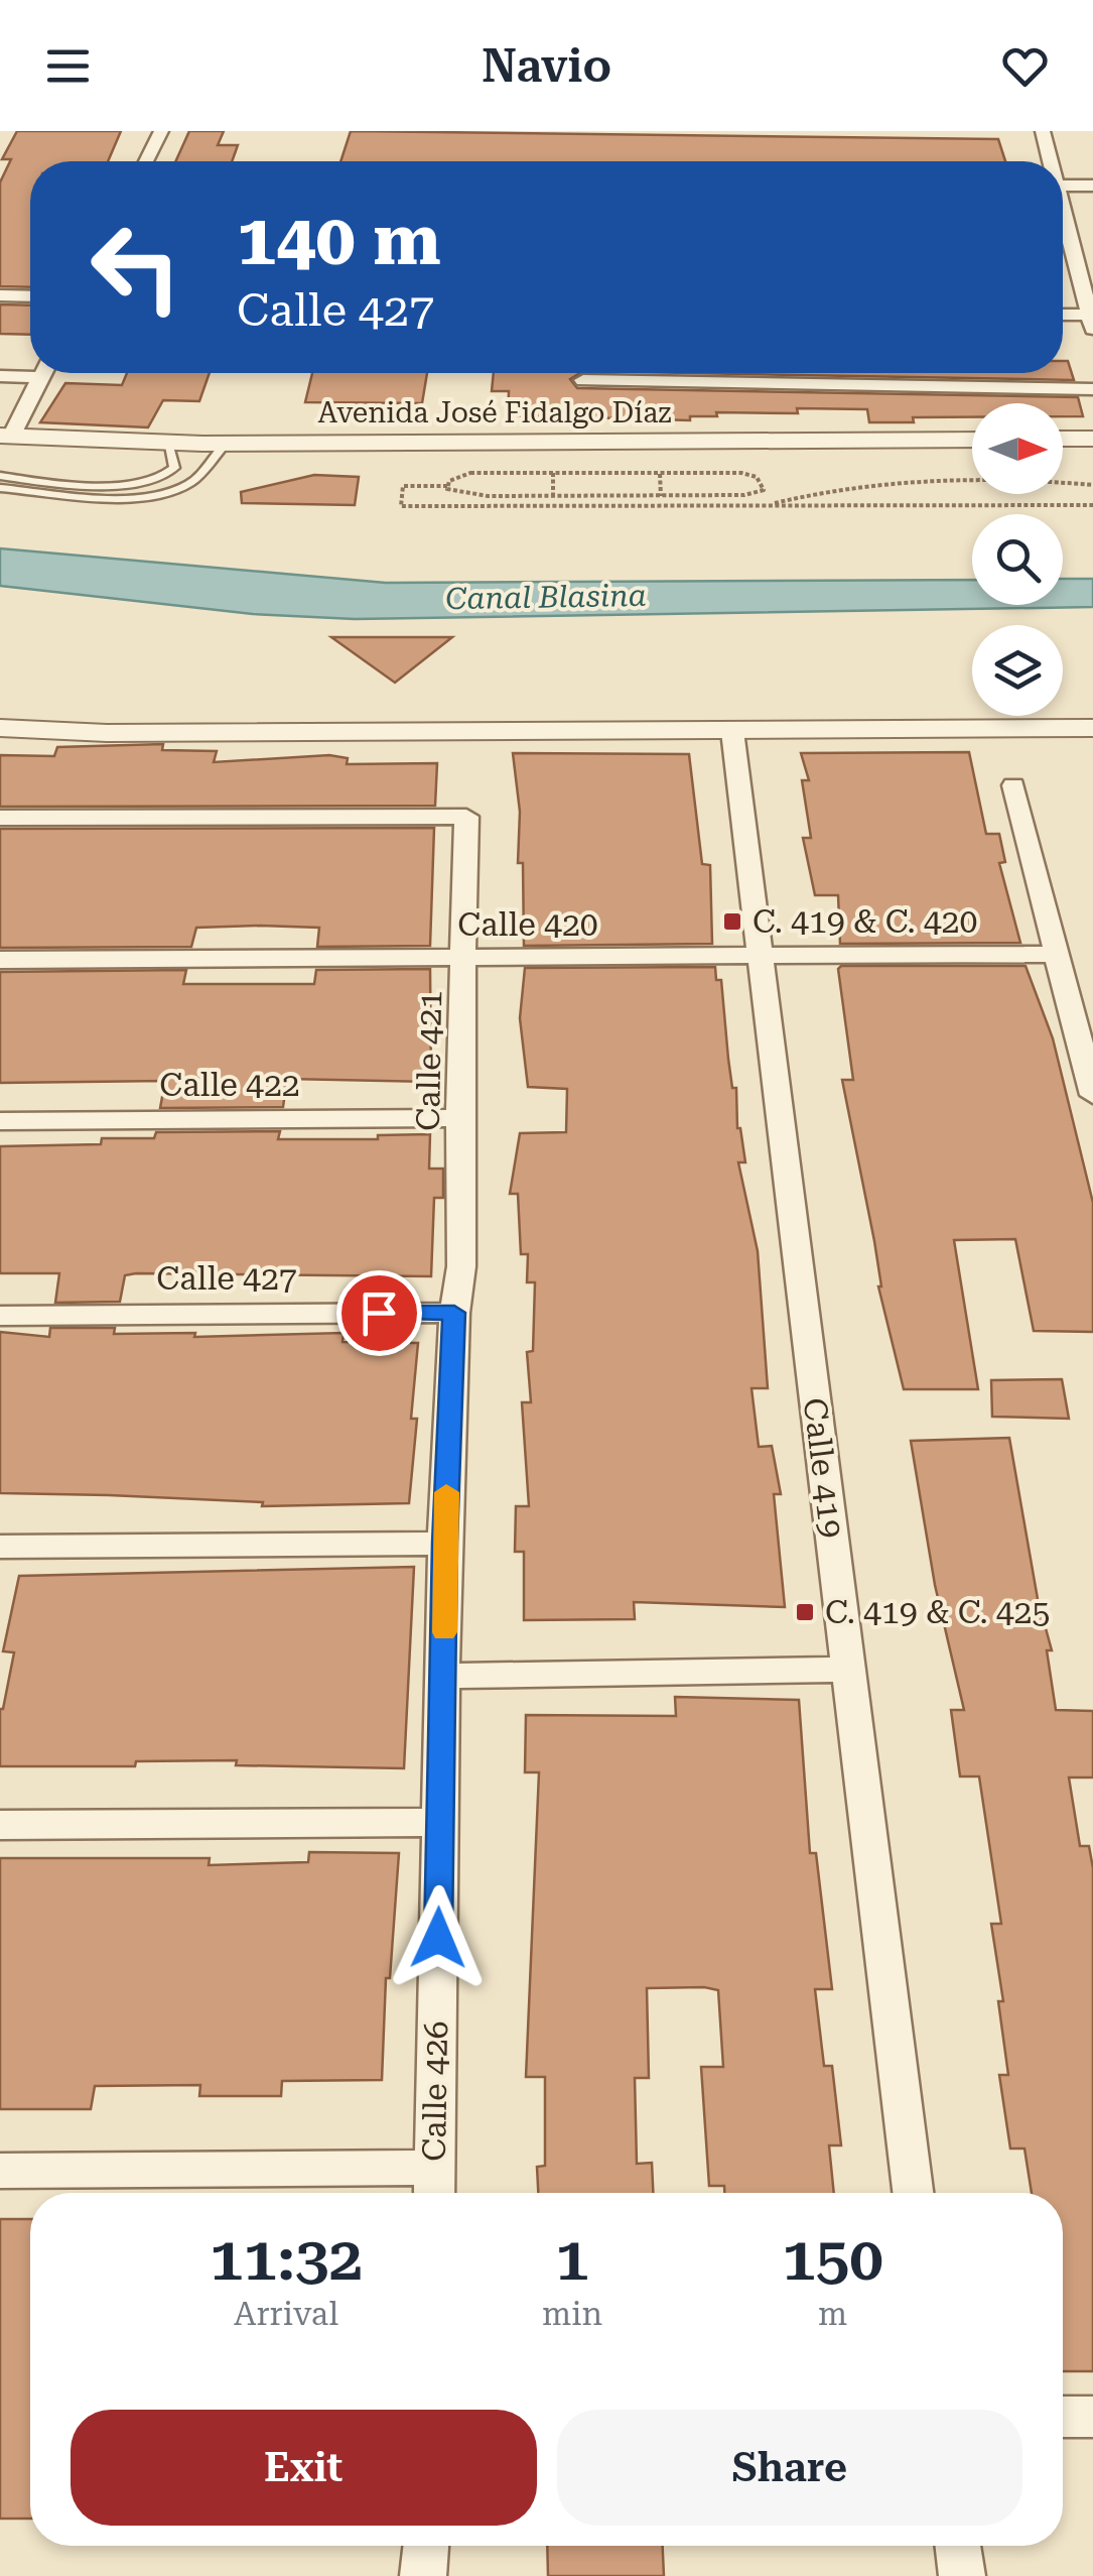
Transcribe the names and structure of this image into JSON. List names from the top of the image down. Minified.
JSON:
{"streets":{"street":["Avenida José Fidalgo Díaz","Calle 420","Calle 421","Calle 422","Calle 427","Calle 419","Calle 426"]},"crossings":[["Calle 420","Calle 421"],["Calle 420","Calle 419"],["Calle 421","Calle 422"],["Calle 421","Calle 427"],["Calle 421","Calle 426"],["Calle 427","Calle 426"]],"water":["Canal Blasina"],"places":{"transit":["C. 419 & C. 420","C. 419 & C. 425"]},"north":"right","page":{"header":"Navio","turn":["140 m","Calle 427"],"eta":["11:32","Arrival","1","min","150","m"],"buttons":["Exit","Share"]}}
